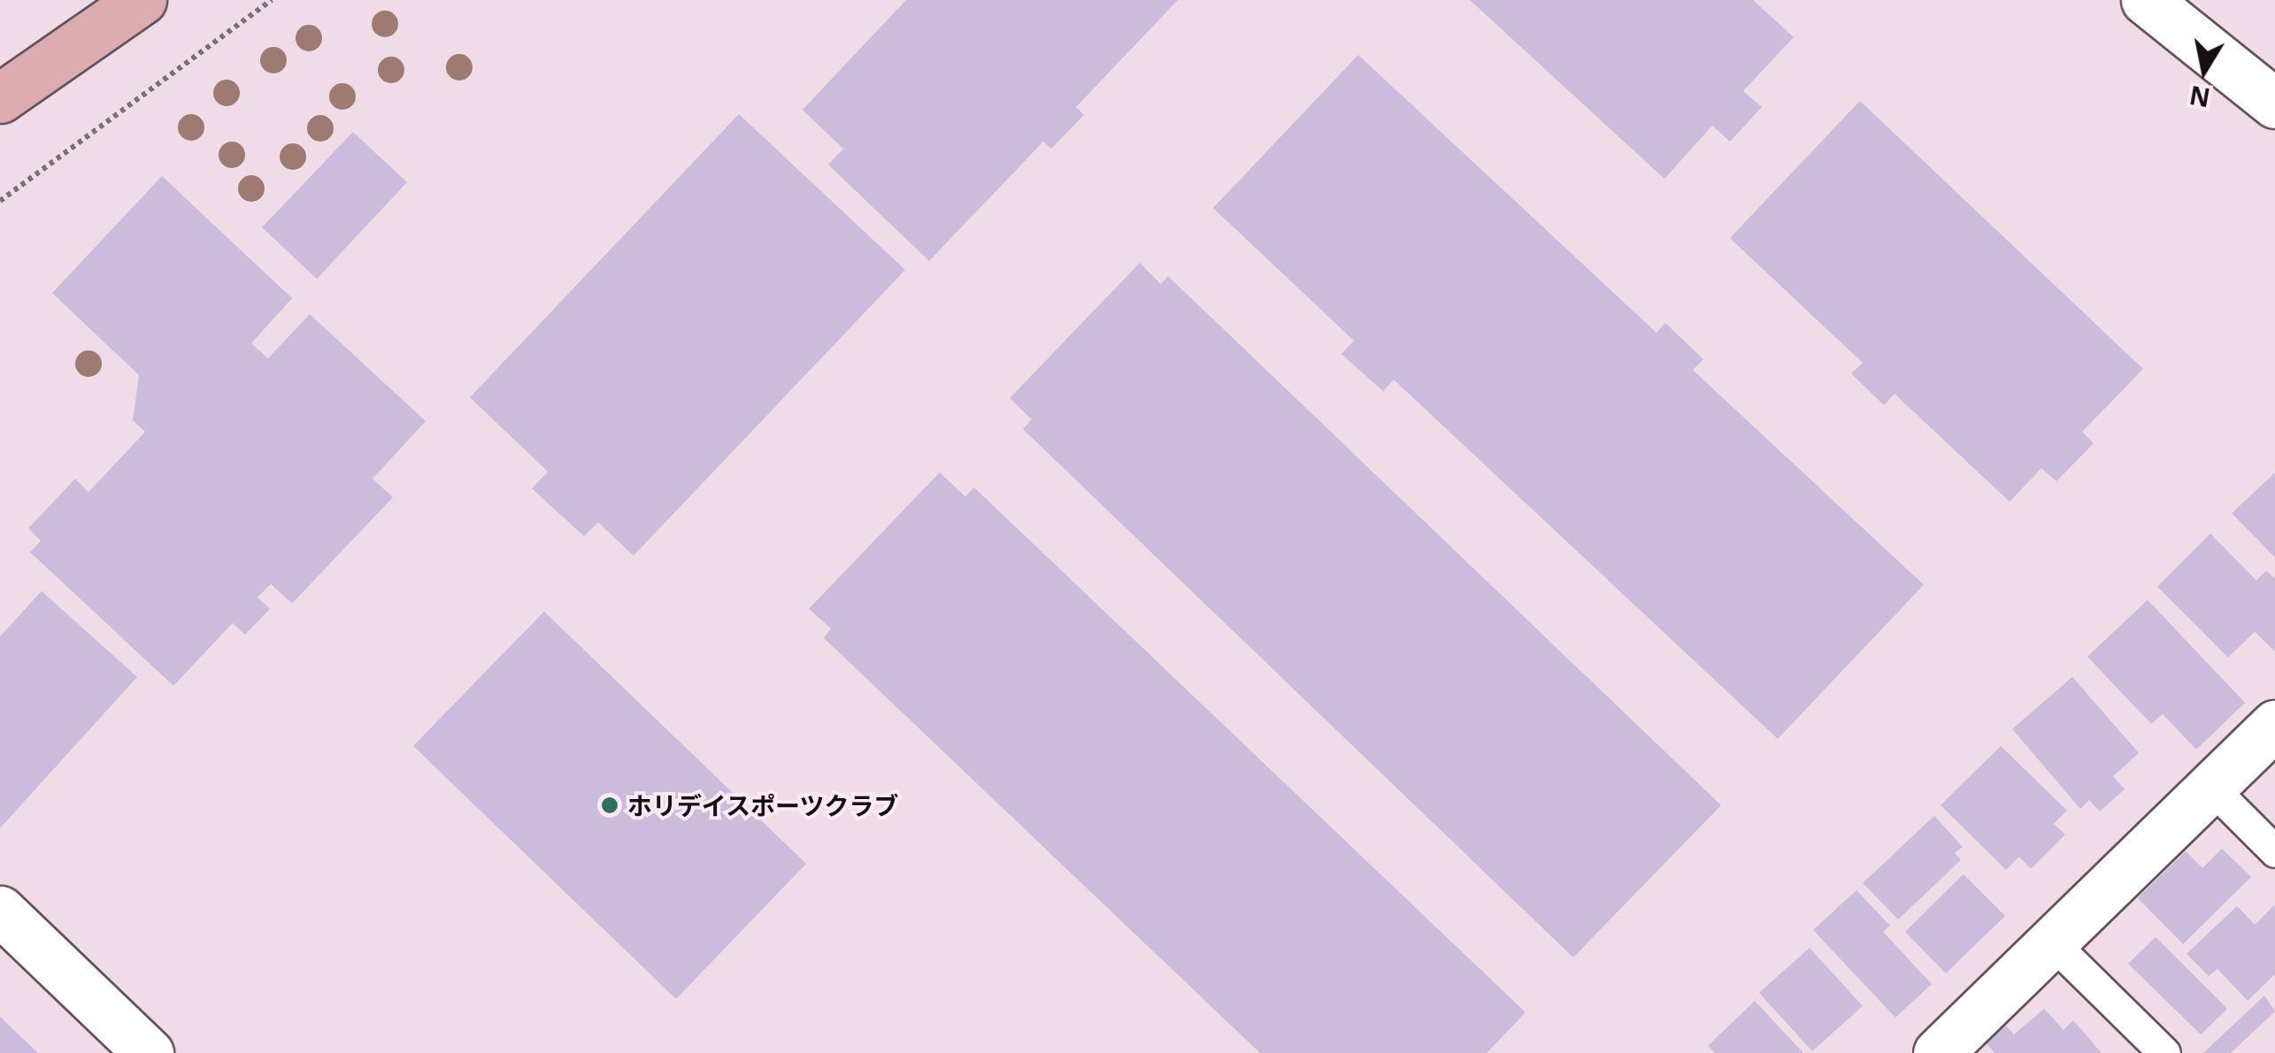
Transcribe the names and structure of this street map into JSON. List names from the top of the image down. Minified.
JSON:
{"places":["ホリデイスポーツクラブ"],"north":"bottom"}
